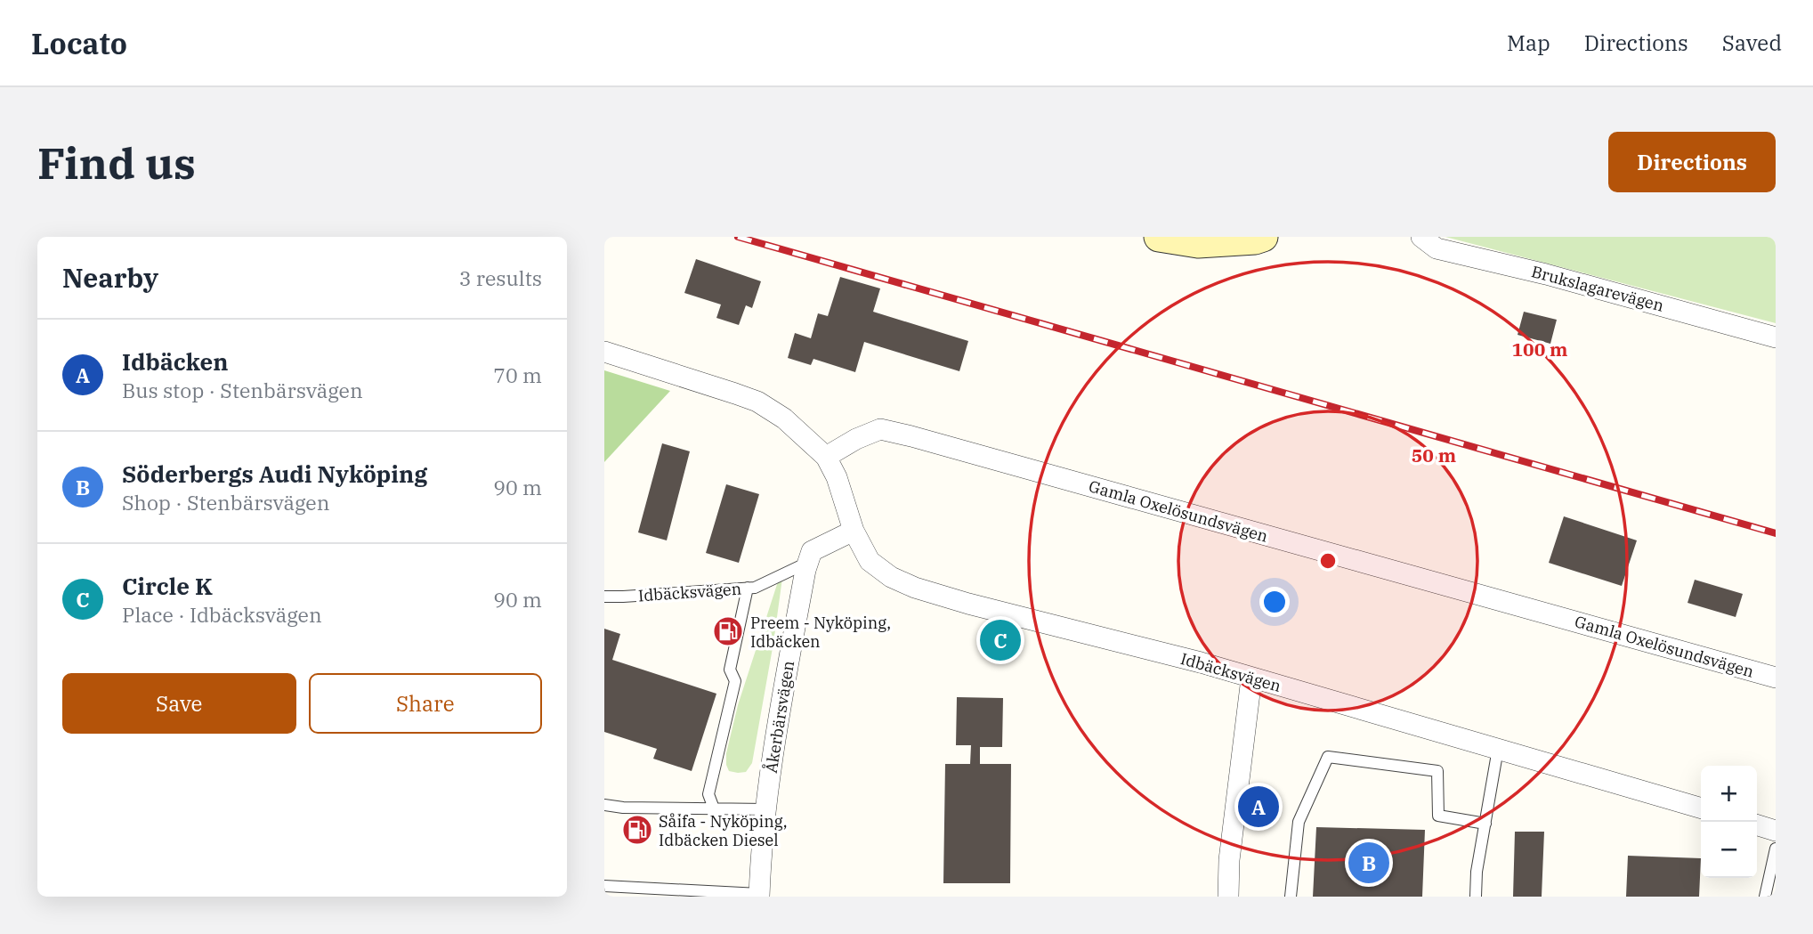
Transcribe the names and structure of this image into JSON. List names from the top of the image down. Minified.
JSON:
{"streets":{"street":["Brukslagarevägen","Gamla Oxelösundsvägen","Idbäcksvägen","Åkerbärsvägen"]},"crossings":[["Gamla Oxelösundsvägen","Idbäcksvägen"],["Idbäcksvägen","Åkerbärsvägen"]],"places":{"fuel station":["Preem - Nyköping, Idbäcken","Såifa - Nyköping, Idbäcken Diesel"]},"page":{"header":"Locato","nav":["Map","Directions","Saved"],"buttons":["Directions",["Save","Share"]],"title":"Find us","heading":["Nearby","3 results"],"list":[{"mark":"A","name":"Idbäcken","note":"Bus stop · Stenbärsvägen","value":"70 m"},{"mark":"B","name":"Söderbergs Audi Nyköping","note":"Shop · Stenbärsvägen","value":"90 m"},{"mark":"C","name":"Circle K","note":"Place · Idbäcksvägen","value":"90 m"}],"pins":["C","A","B"],"map_buttons":["+","−"]},"rings":["100 m","50 m"]}
